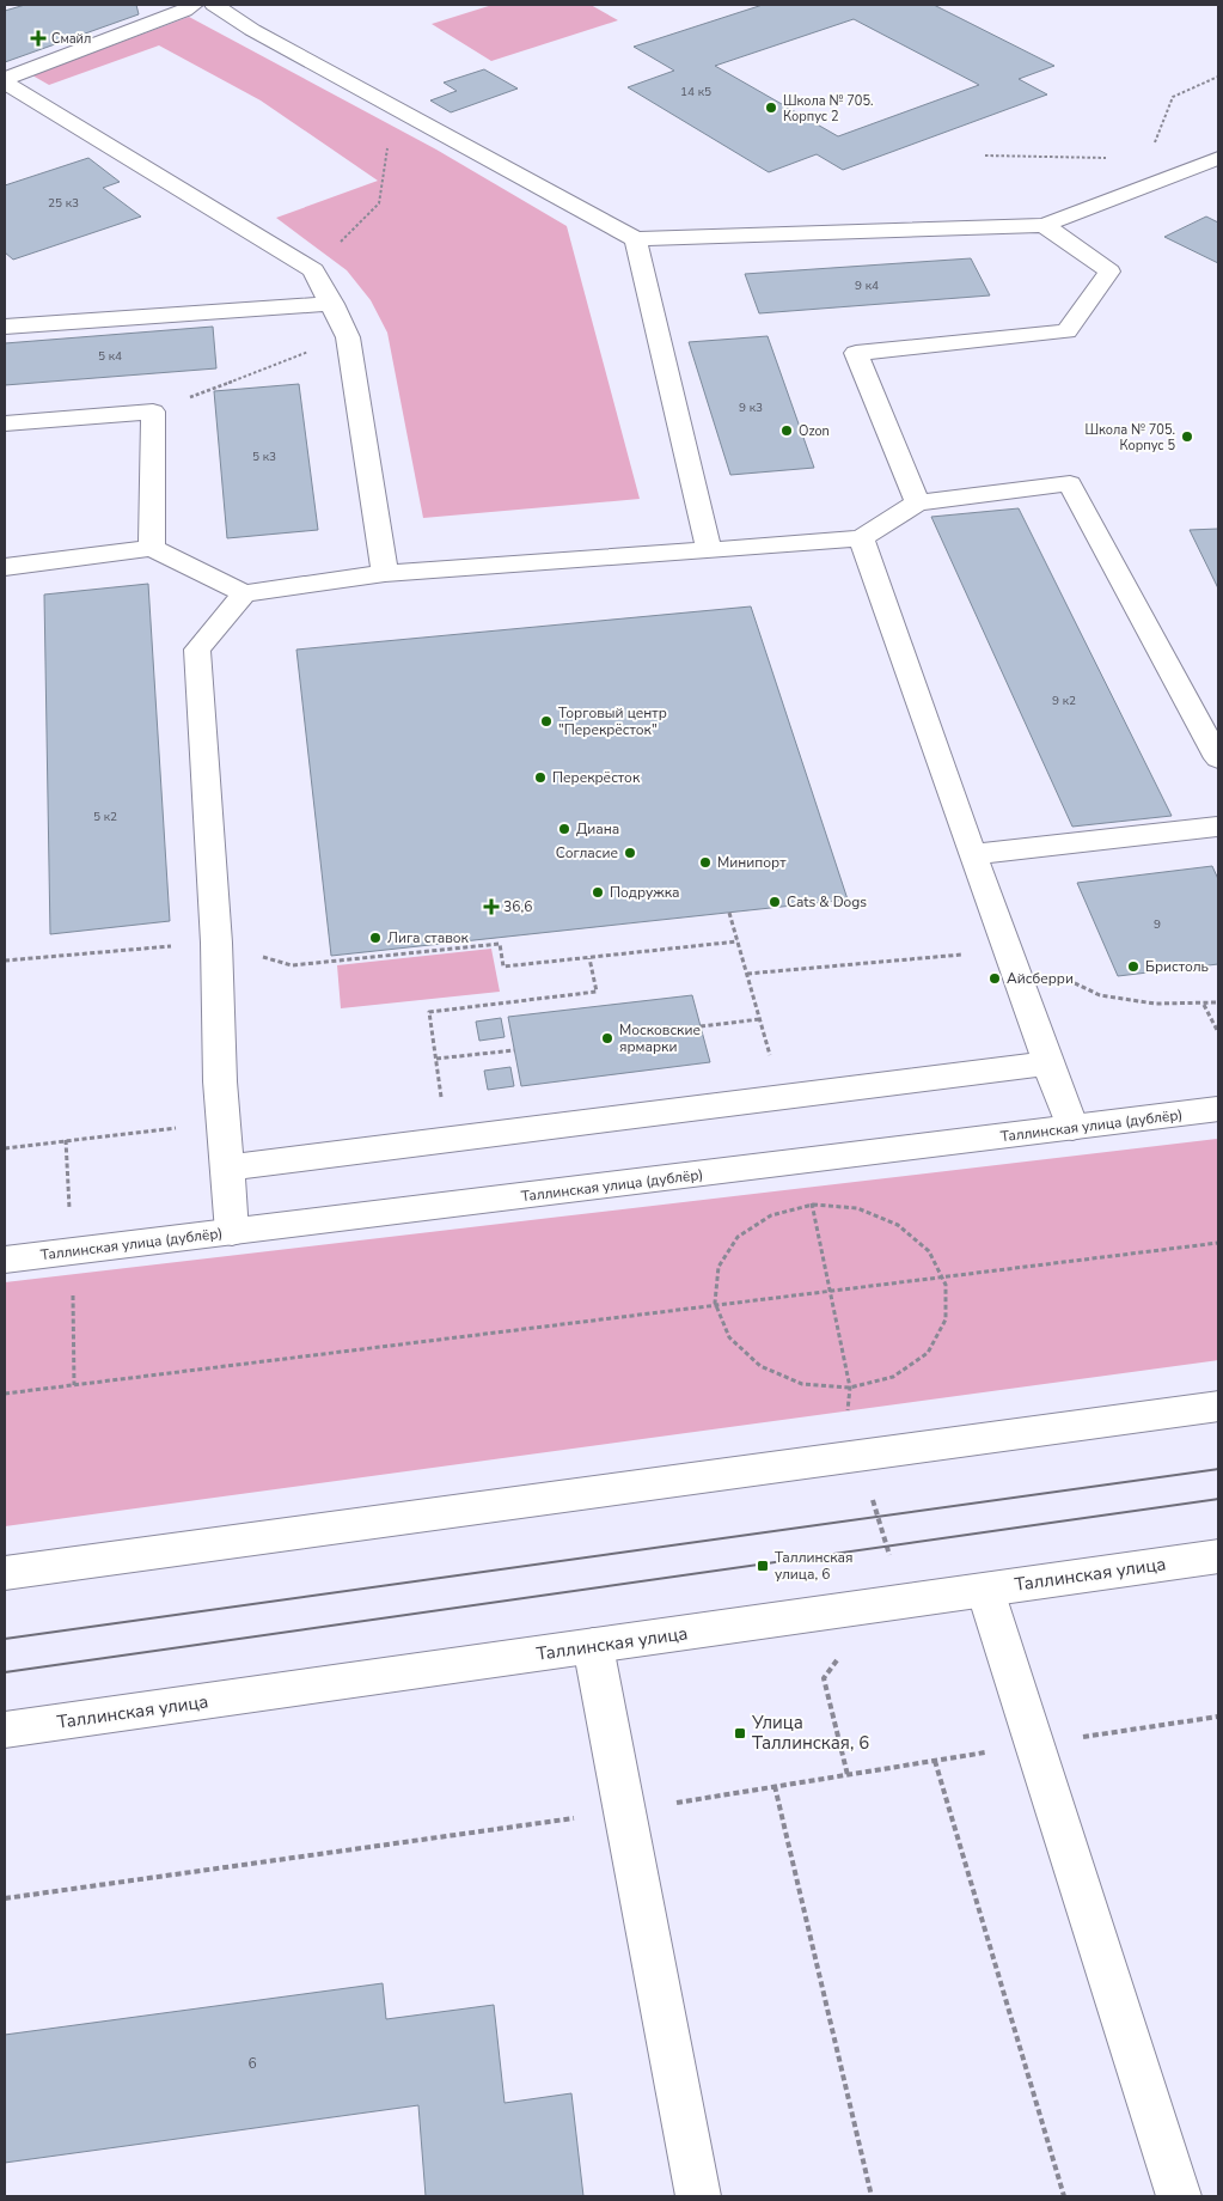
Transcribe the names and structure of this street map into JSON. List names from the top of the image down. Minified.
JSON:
{"streets":{"main road":["Таллинская улица (дублёр)","Таллинская улица"]},"places":{"health":["Смайл","36,6"],"other":["Школа № 705. Корпус 2","Ozon","Школа № 705. Корпус 5","Торговый центр \"Перекрёсток\"","Перекрёсток","Диана","Согласие","Минипорт","Подружка","Cats & Dogs","Лига ставок","Бристоль","Айсберри","Московские ярмарки"],"transit":["Таллинская улица, 6","Улица Таллинская, 6"]},"house_numbers":["14 к5","25 к3","9 к4","5 к4","9 к3","5 к3","9 к2","5 к2","9","6"]}
